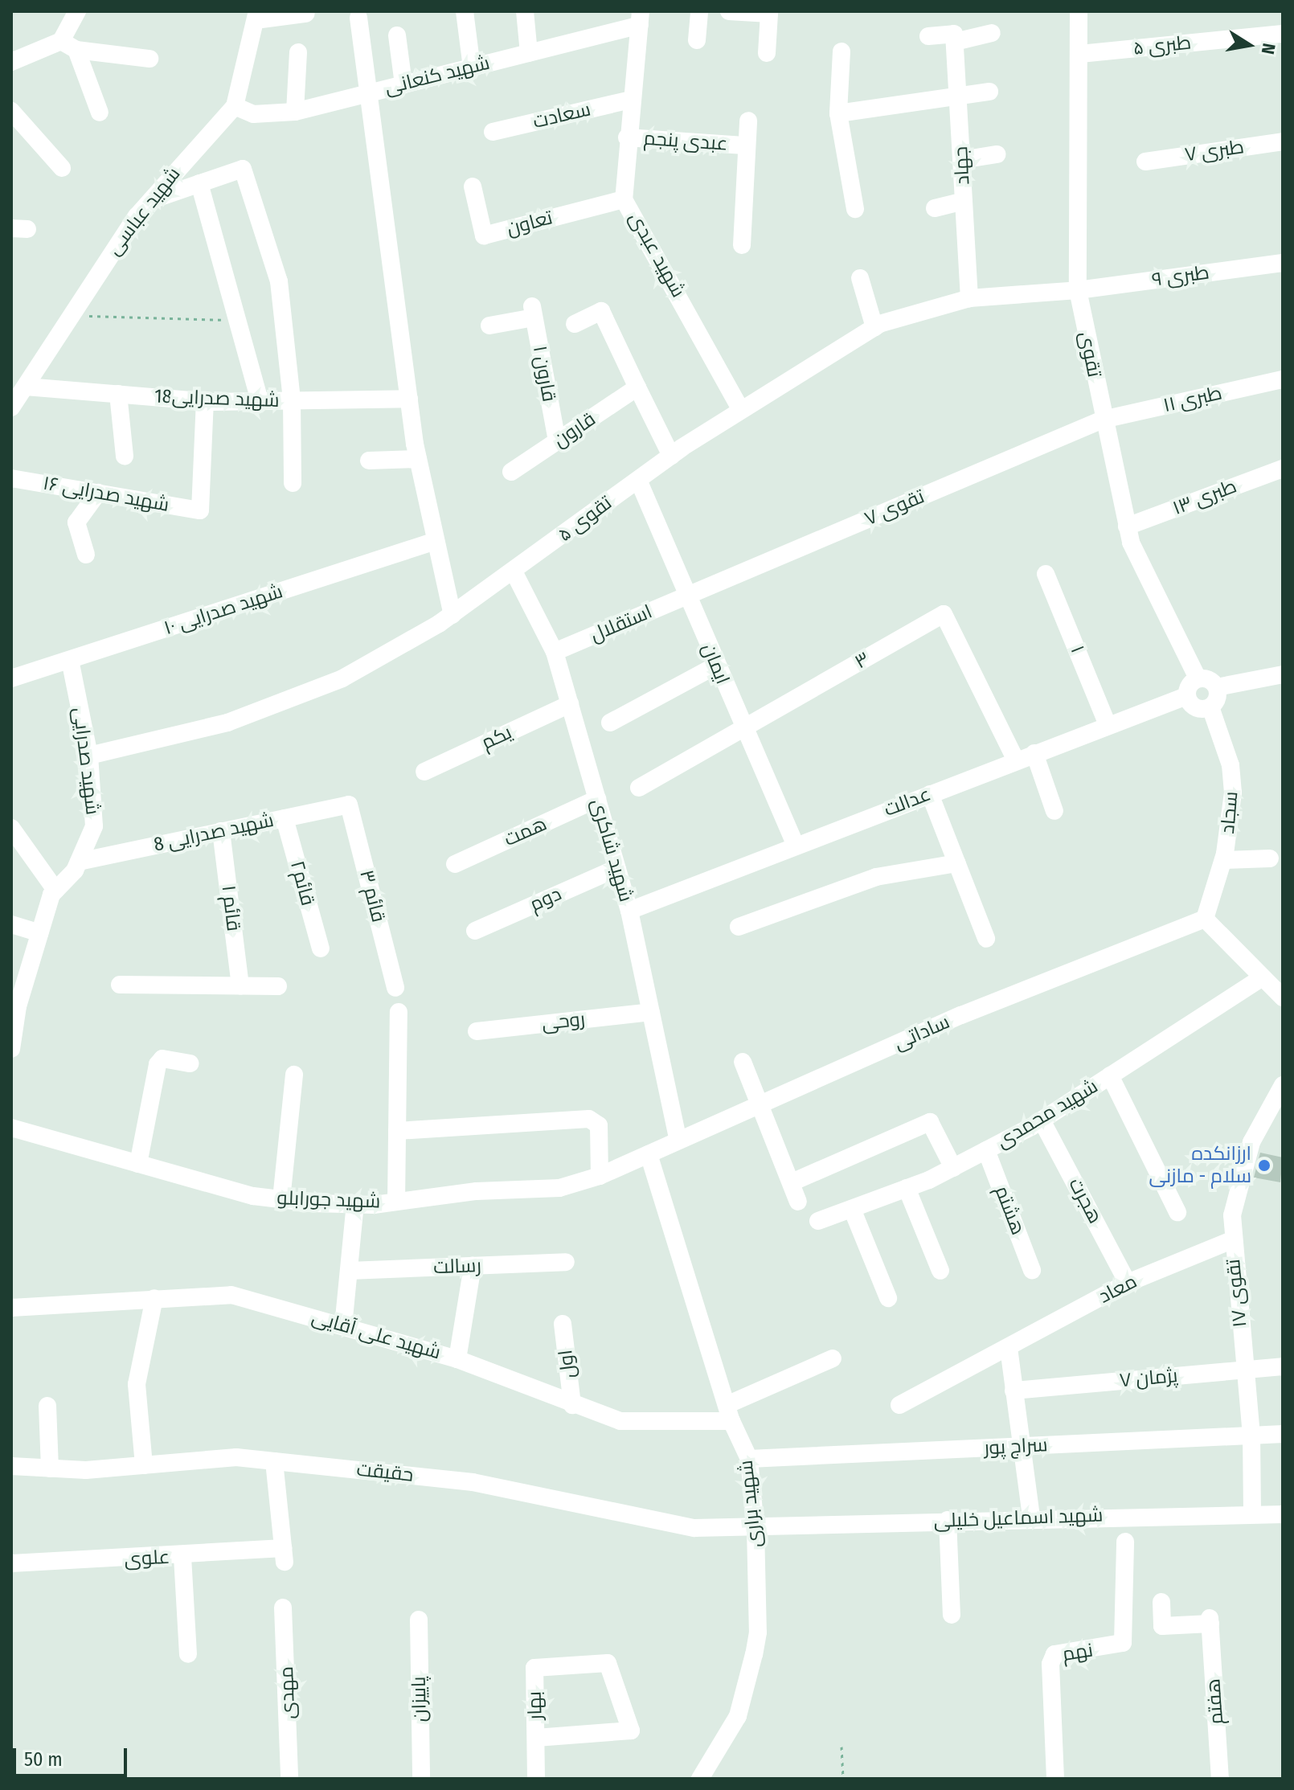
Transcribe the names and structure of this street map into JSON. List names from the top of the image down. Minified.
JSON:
{"streets":{"street":["طبری ۵","شهید کنعانی","سعادت","عبدی پنجم","طبری ۷","جهاد","شهید عباسی","تعاون","شهید عبدی","طبری ۹","تقوی","قارون ۱","شهید صدرایی18","طبری ۱۱","قارون","شهید صدرایی ۱۶","طبری ۱۳","تقوی ۷","تقوی ۵","شهید صدرایی ۱۰","استقلال","۱","۳","ایمان","یکم","شهید صدرایی","عدالت","سجاد","همت","شهید صدرایی 8","شهید شاکری","قائم۲","قائم ۳","دوم","قائم ۱","روحی","ساداتی","شهید محمدی","شهید جورابلو","هجرت","هشتم","رسالت","معاد","تقوی ۱۷","شهید علی آقایی","اول","پژمان ۷","سراج پور","حقیقت","شهید براری","شهید اسماعیل خلیلی","علوی","نهم","مهدی","پاییزان","هفتم","بهار"]},"crossings":[["طبری ۵","تقوی"],["شهید کنعانی","شهید عباسی"],["شهید کنعانی","شهید عبدی"],["سعادت","شهید عبدی"],["عبدی پنجم","شهید عبدی"],["جهاد","تقوی ۵"],["شهید عباسی","شهید صدرایی18"],["تعاون","شهید عبدی"],["شهید عبدی","تقوی ۵"],["طبری ۹","تقوی"],["طبری ۹","تقوی ۵"],["تقوی","طبری ۱۱"],["تقوی","طبری ۱۳"],["تقوی","تقوی ۷"],["تقوی","تقوی ۵"],["قارون ۱","قارون"],["شهید صدرایی18","شهید صدرایی ۱۶"],["طبری ۱۱","تقوی ۷"],["تقوی ۷","استقلال"],["تقوی ۷","ایمان"],["تقوی ۵","ایمان"],["تقوی ۵","شهید صدرایی"],["تقوی ۵","شهید شاکری"],["شهید صدرایی ۱۰","شهید صدرایی"],["استقلال","ایمان"],["استقلال","شهید شاکری"],["۱","عدالت"],["۳","ایمان"],["۳","عدالت"],["ایمان","عدالت"],["یکم","شهید شاکری"],["شهید صدرایی","شهید صدرایی 8"],["عدالت","شهید شاکری"],["سجاد","ساداتی"],["همت","شهید شاکری"],["شهید صدرایی 8","قائم۲"],["شهید صدرایی 8","قائم ۳"],["شهید صدرایی 8","قائم ۱"],["شهید شاکری","دوم"],["شهید شاکری","روحی"],["شهید شاکری","ساداتی"],["ساداتی","شهید جورابلو"],["ساداتی","شهید براری"],["شهید محمدی","هجرت"],["شهید محمدی","هشتم"],["شهید جورابلو","شهید براری"],["هجرت","معاد"],["معاد","تقوی ۱۷"],["تقوی ۱۷","پژمان ۷"],["تقوی ۱۷","سراج پور"],["تقوی ۱۷","شهید اسماعیل خلیلی"],["شهید علی آقایی","اول"],["شهید علی آقایی","شهید براری"],["سراج پور","شهید براری"],["حقیقت","شهید براری"],["حقیقت","شهید اسماعیل خلیلی"],["حقیقت","علوی"],["شهید براری","شهید اسماعیل خلیلی"]],"places":["ارزانکده سلام - مازنی"],"scale_bar":"50 m","north":"right"}
